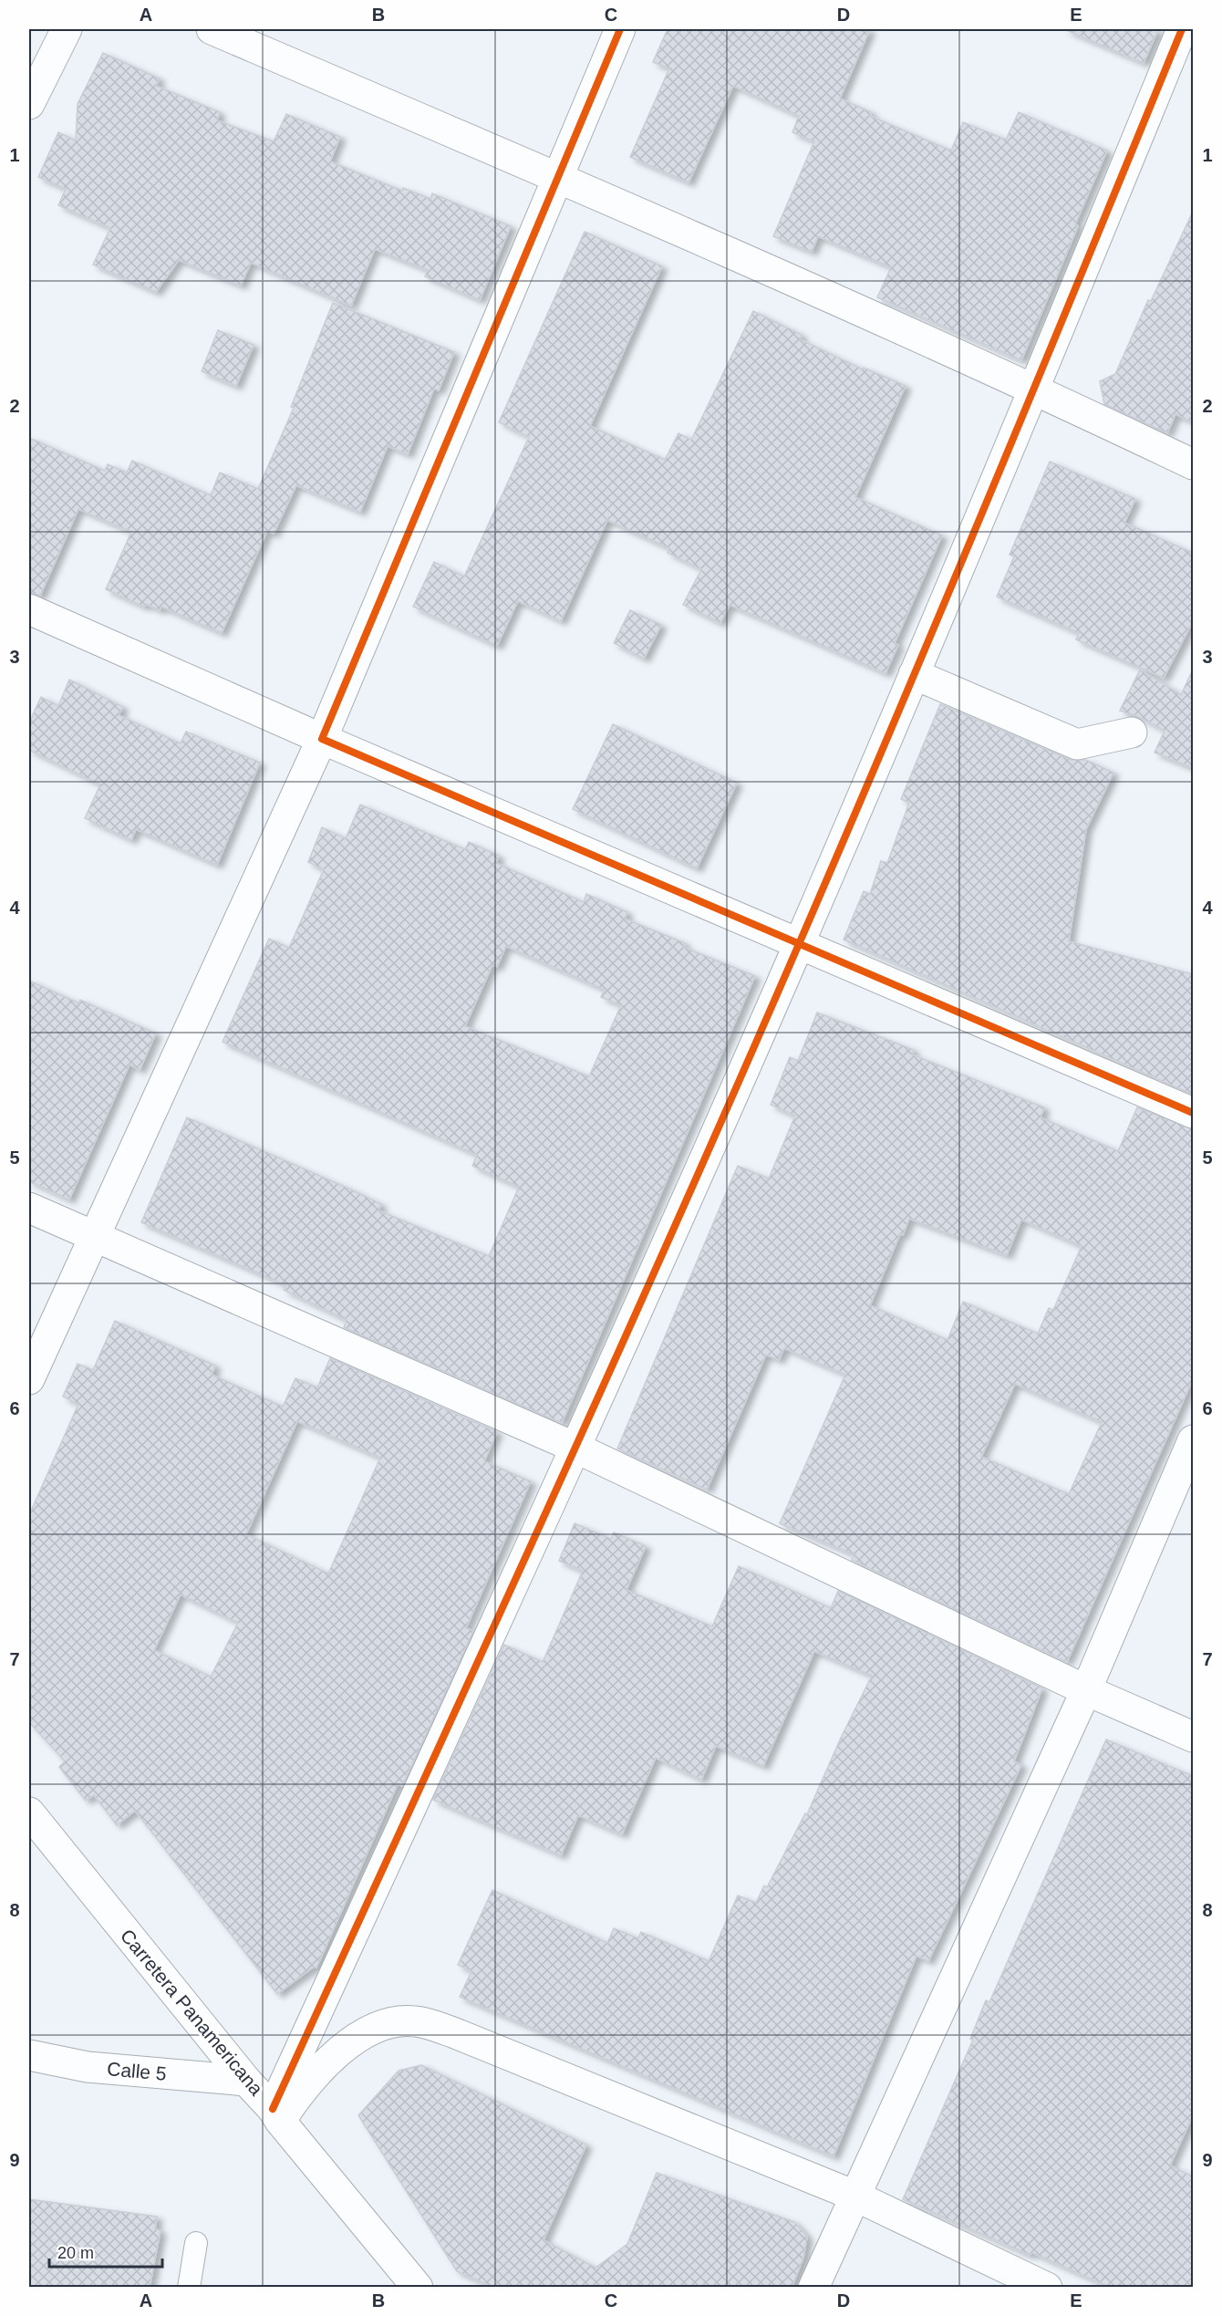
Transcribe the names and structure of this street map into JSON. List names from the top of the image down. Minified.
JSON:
{"streets":{"street":["Carretera Panamericana","Calle 5"]},"crossings":[["Carretera Panamericana","Calle 5"]],"scale_bar":"20 m","grid":{"columns":["A","B","C","D","E"],"rows":["1","2","3","4","5","6","7","8","9"]}}
